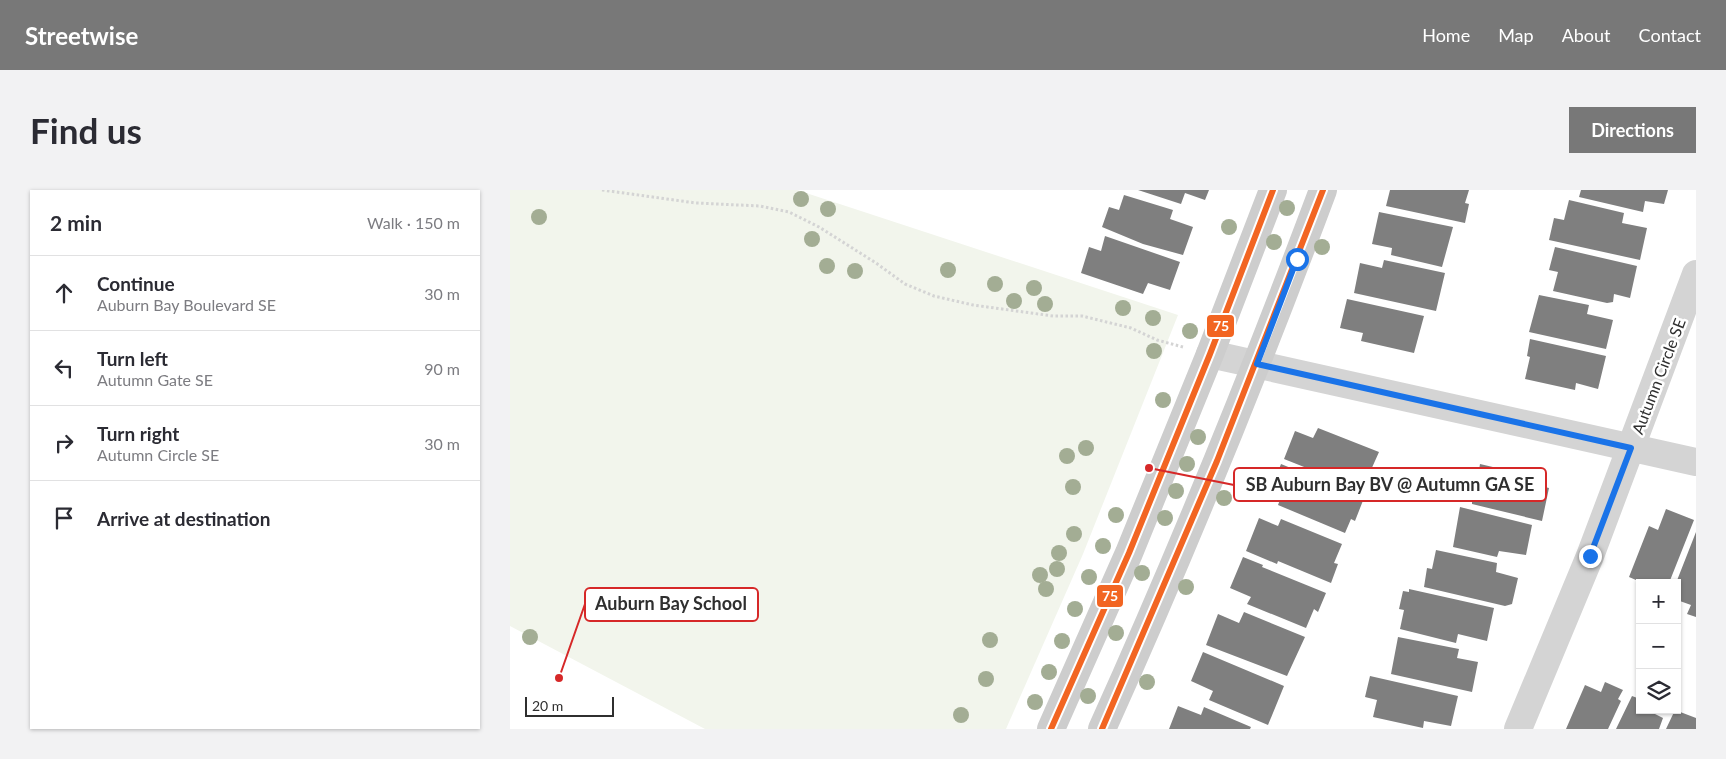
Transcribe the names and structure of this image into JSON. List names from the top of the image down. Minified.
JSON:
{"streets":{"street":["Autumn Circle SE"]},"places":["SB Auburn Bay BV @ Autumn GA SE","Auburn Bay School"],"lines":["transit line 75"],"scale_bar":"20 m","page":{"header":"Streetwise","nav":["Home","Map","About","Contact"],"buttons":"Directions","title":"Find us","heading":["2 min","Walk · 150 m"],"list":[["Continue","Auburn Bay Boulevard SE","30 m"],["Turn left","Autumn Gate SE","90 m"],["Turn right","Autumn Circle SE","30 m"],"Arrive at destination"],"map_buttons":["+","−"],"scale":"20 m"}}
